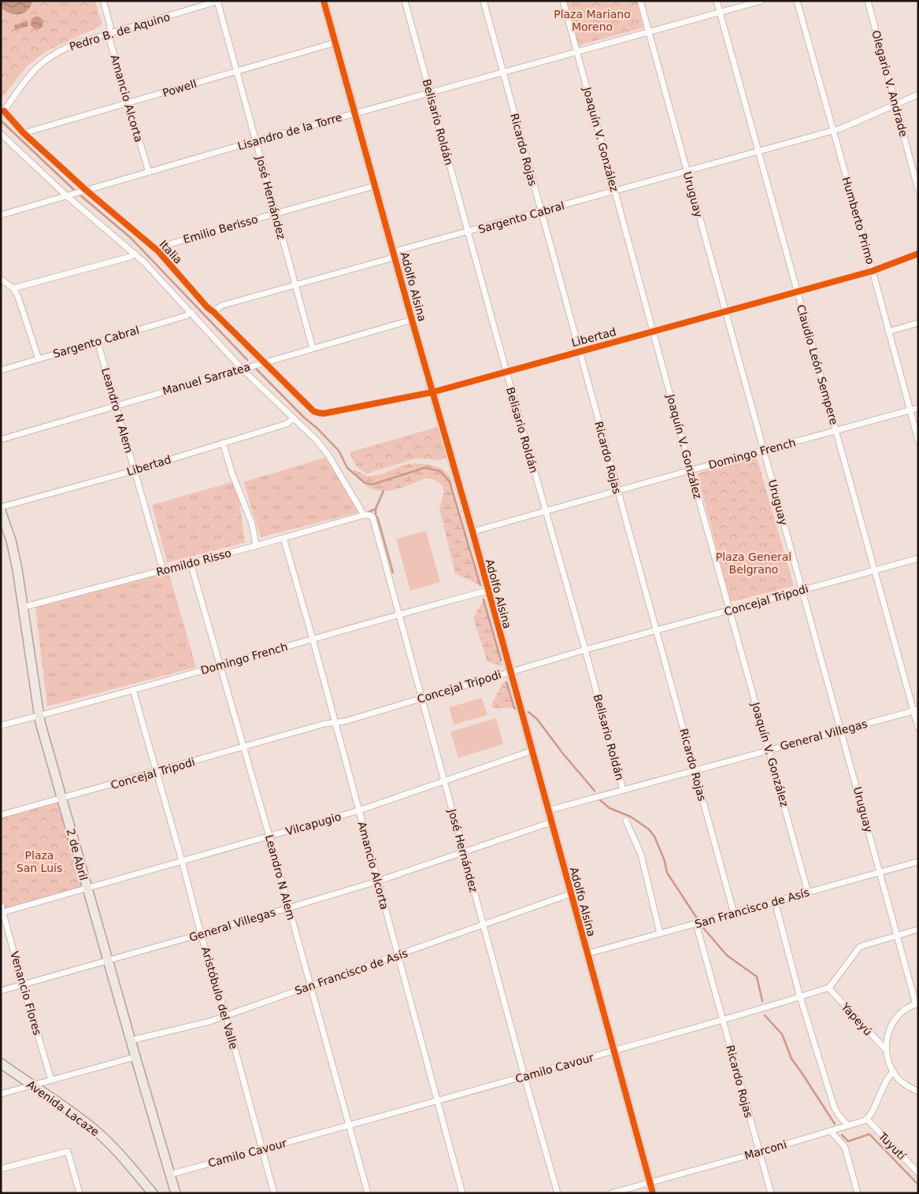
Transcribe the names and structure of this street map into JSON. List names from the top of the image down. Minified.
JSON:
{"streets":{"main road":["2 de Abril","Avenida Lacaze"],"street":["Pedro B. de Aquino","Olegario V. Andrade","Powell","Amancio Alcorta","Belisario Roldán","Lisandro de la Torre","Joaquín V. González","Ricardo Rojas","Uruguay","José Hernández","Sargento Cabral","Humberto Primo","Emilio Berisso","Italia","Adolfo Alsina","Libertad","Claudio León Sempere","Manuel Sarratea","Leandro N Alem","Domingo French","Romildo Risso","Concejal Tripodi","General Villegas","Vilcapugio","San Francisco de Asís","Venancio Flores","Aristóbulo del Valle","Yapeyú","Camilo Cavour","Tuyutí","Marconi"]},"crossings":[["Pedro B. de Aquino","Amancio Alcorta"],["Pedro B. de Aquino","José Hernández"],["Pedro B. de Aquino","Italia"],["Olegario V. Andrade","Sargento Cabral"],["Powell","Amancio Alcorta"],["Powell","José Hernández"],["Powell","Italia"],["Powell","Adolfo Alsina"],["Amancio Alcorta","Lisandro de la Torre"],["Amancio Alcorta","Domingo French"],["Amancio Alcorta","Romildo Risso"],["Amancio Alcorta","Concejal Tripodi"],["Amancio Alcorta","General Villegas"],["Amancio Alcorta","Vilcapugio"],["Amancio Alcorta","San Francisco de Asís"],["Amancio Alcorta","Camilo Cavour"],["Belisario Roldán","Lisandro de la Torre"],["Belisario Roldán","Sargento Cabral"],["Belisario Roldán","Libertad"],["Belisario Roldán","Domingo French"],["Belisario Roldán","Concejal Tripodi"],["Belisario Roldán","General Villegas"],["Lisandro de la Torre","Joaquín V. González"],["Lisandro de la Torre","Ricardo Rojas"],["Lisandro de la Torre","Uruguay"],["Lisandro de la Torre","José Hernández"],["Lisandro de la Torre","Italia"],["Lisandro de la Torre","Adolfo Alsina"],["Lisandro de la Torre","Claudio León Sempere"],["Joaquín V. González","Sargento Cabral"],["Joaquín V. González","Libertad"],["Joaquín V. González","Domingo French"],["Joaquín V. González","Concejal Tripodi"],["Joaquín V. González","General Villegas"],["Joaquín V. González","San Francisco de Asís"],["Ricardo Rojas","Sargento Cabral"],["Ricardo Rojas","Libertad"],["Ricardo Rojas","Domingo French"],["Ricardo Rojas","Concejal Tripodi"],["Ricardo Rojas","General Villegas"],["Ricardo Rojas","San Francisco de Asís"],["Ricardo Rojas","Camilo Cavour"],["Ricardo Rojas","Marconi"],["Uruguay","Sargento Cabral"],["Uruguay","Libertad"],["Uruguay","Domingo French"],["Uruguay","Concejal Tripodi"],["Uruguay","General Villegas"],["Uruguay","San Francisco de Asís"],["José Hernández","Sargento Cabral"],["José Hernández","Emilio Berisso"],["José Hernández","Manuel Sarratea"],["José Hernández","Domingo French"],["José Hernández","Romildo Risso"],["José Hernández","Concejal Tripodi"],["José Hernández","General Villegas"],["José Hernández","Vilcapugio"],["José Hernández","San Francisco de Asís"],["José Hernández","Camilo Cavour"],["Sargento Cabral","Humberto Primo"],["Sargento Cabral","Italia"],["Sargento Cabral","Adolfo Alsina"],["Sargento Cabral","Claudio León Sempere"],["Sargento Cabral","Leandro N Alem"],["Humberto Primo","Libertad"],["Humberto Primo","Domingo French"],["Emilio Berisso","Italia"],["Emilio Berisso","Adolfo Alsina"],["Italia","Libertad"],["Italia","Manuel Sarratea"],["Adolfo Alsina","Libertad"],["Adolfo Alsina","Manuel Sarratea"],["Adolfo Alsina","Domingo French"],["Adolfo Alsina","Concejal Tripodi"],["Adolfo Alsina","General Villegas"],["Adolfo Alsina","Vilcapugio"],["Adolfo Alsina","San Francisco de Asís"],["Adolfo Alsina","Camilo Cavour"],["Adolfo Alsina","Marconi"],["Libertad","Claudio León Sempere"],["Libertad","Leandro N Alem"],["Claudio León Sempere","Domingo French"],["Claudio León Sempere","Concejal Tripodi"],["Claudio León Sempere","General Villegas"],["Manuel Sarratea","Leandro N Alem"],["Leandro N Alem","Domingo French"],["Leandro N Alem","Romildo Risso"],["Leandro N Alem","Concejal Tripodi"],["Leandro N Alem","General Villegas"],["Leandro N Alem","Vilcapugio"],["Leandro N Alem","San Francisco de Asís"],["Leandro N Alem","Camilo Cavour"],["Domingo French","2 de Abril"],["Domingo French","Aristóbulo del Valle"],["Romildo Risso","2 de Abril"],["Concejal Tripodi","2 de Abril"],["Concejal Tripodi","Aristóbulo del Valle"],["General Villegas","2 de Abril"],["General Villegas","Venancio Flores"],["General Villegas","Aristóbulo del Valle"],["Vilcapugio","2 de Abril"],["Vilcapugio","Venancio Flores"],["Vilcapugio","Aristóbulo del Valle"],["2 de Abril","San Francisco de Asís"],["2 de Abril","Camilo Cavour"],["San Francisco de Asís","Aristóbulo del Valle"],["Aristóbulo del Valle","Camilo Cavour"],["Yapeyú","Camilo Cavour"],["Tuyutí","Marconi"]],"parks":["Plaza Mariano Moreno","Plaza General Belgrano","Plaza San Luís"]}
